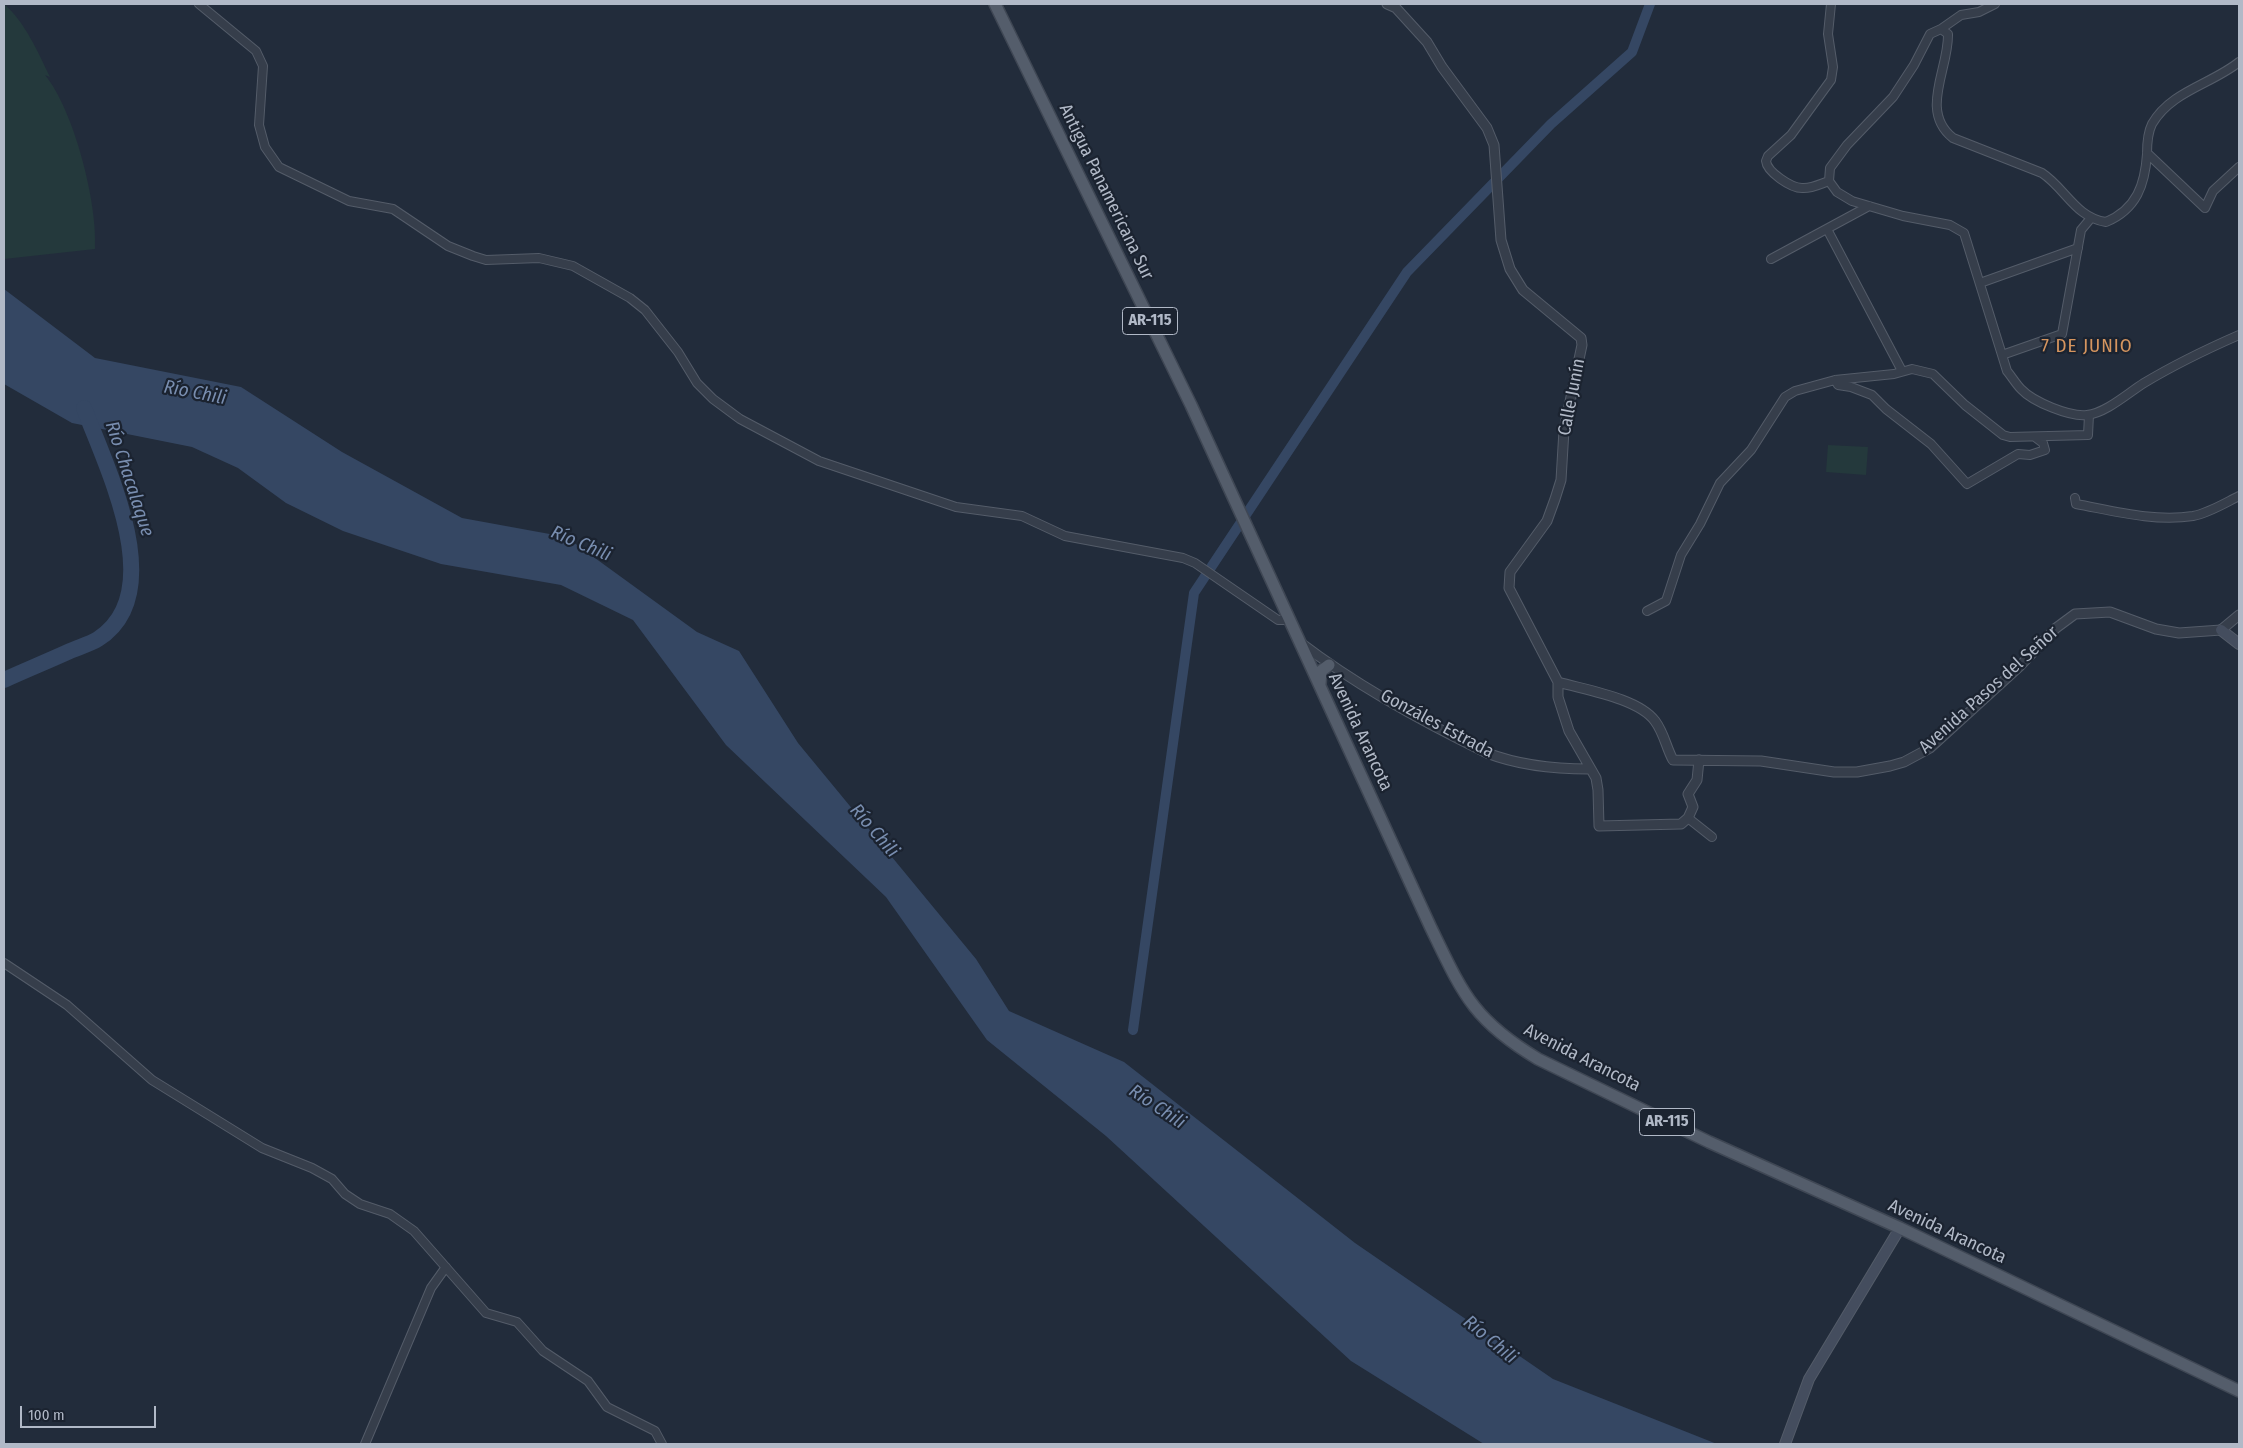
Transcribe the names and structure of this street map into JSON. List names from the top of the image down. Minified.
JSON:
{"streets":{"main road":["Antigua Panamericana Sur","AR-115","Avenida Arancota"],"street":["Calle Junín","Avenida Pasos del Señor","Gonzáles Estrada"]},"crossings":[["Antigua Panamericana Sur","Gonzáles Estrada"],["Antigua Panamericana Sur","Avenida Arancota"],["Calle Junín","Avenida Pasos del Señor"],["Calle Junín","Gonzáles Estrada"],["Gonzáles Estrada","Avenida Arancota"]],"districts":["7 DE JUNIO"],"water":["Río Chili","Río Chacalaque"],"scale_bar":"100 m"}
